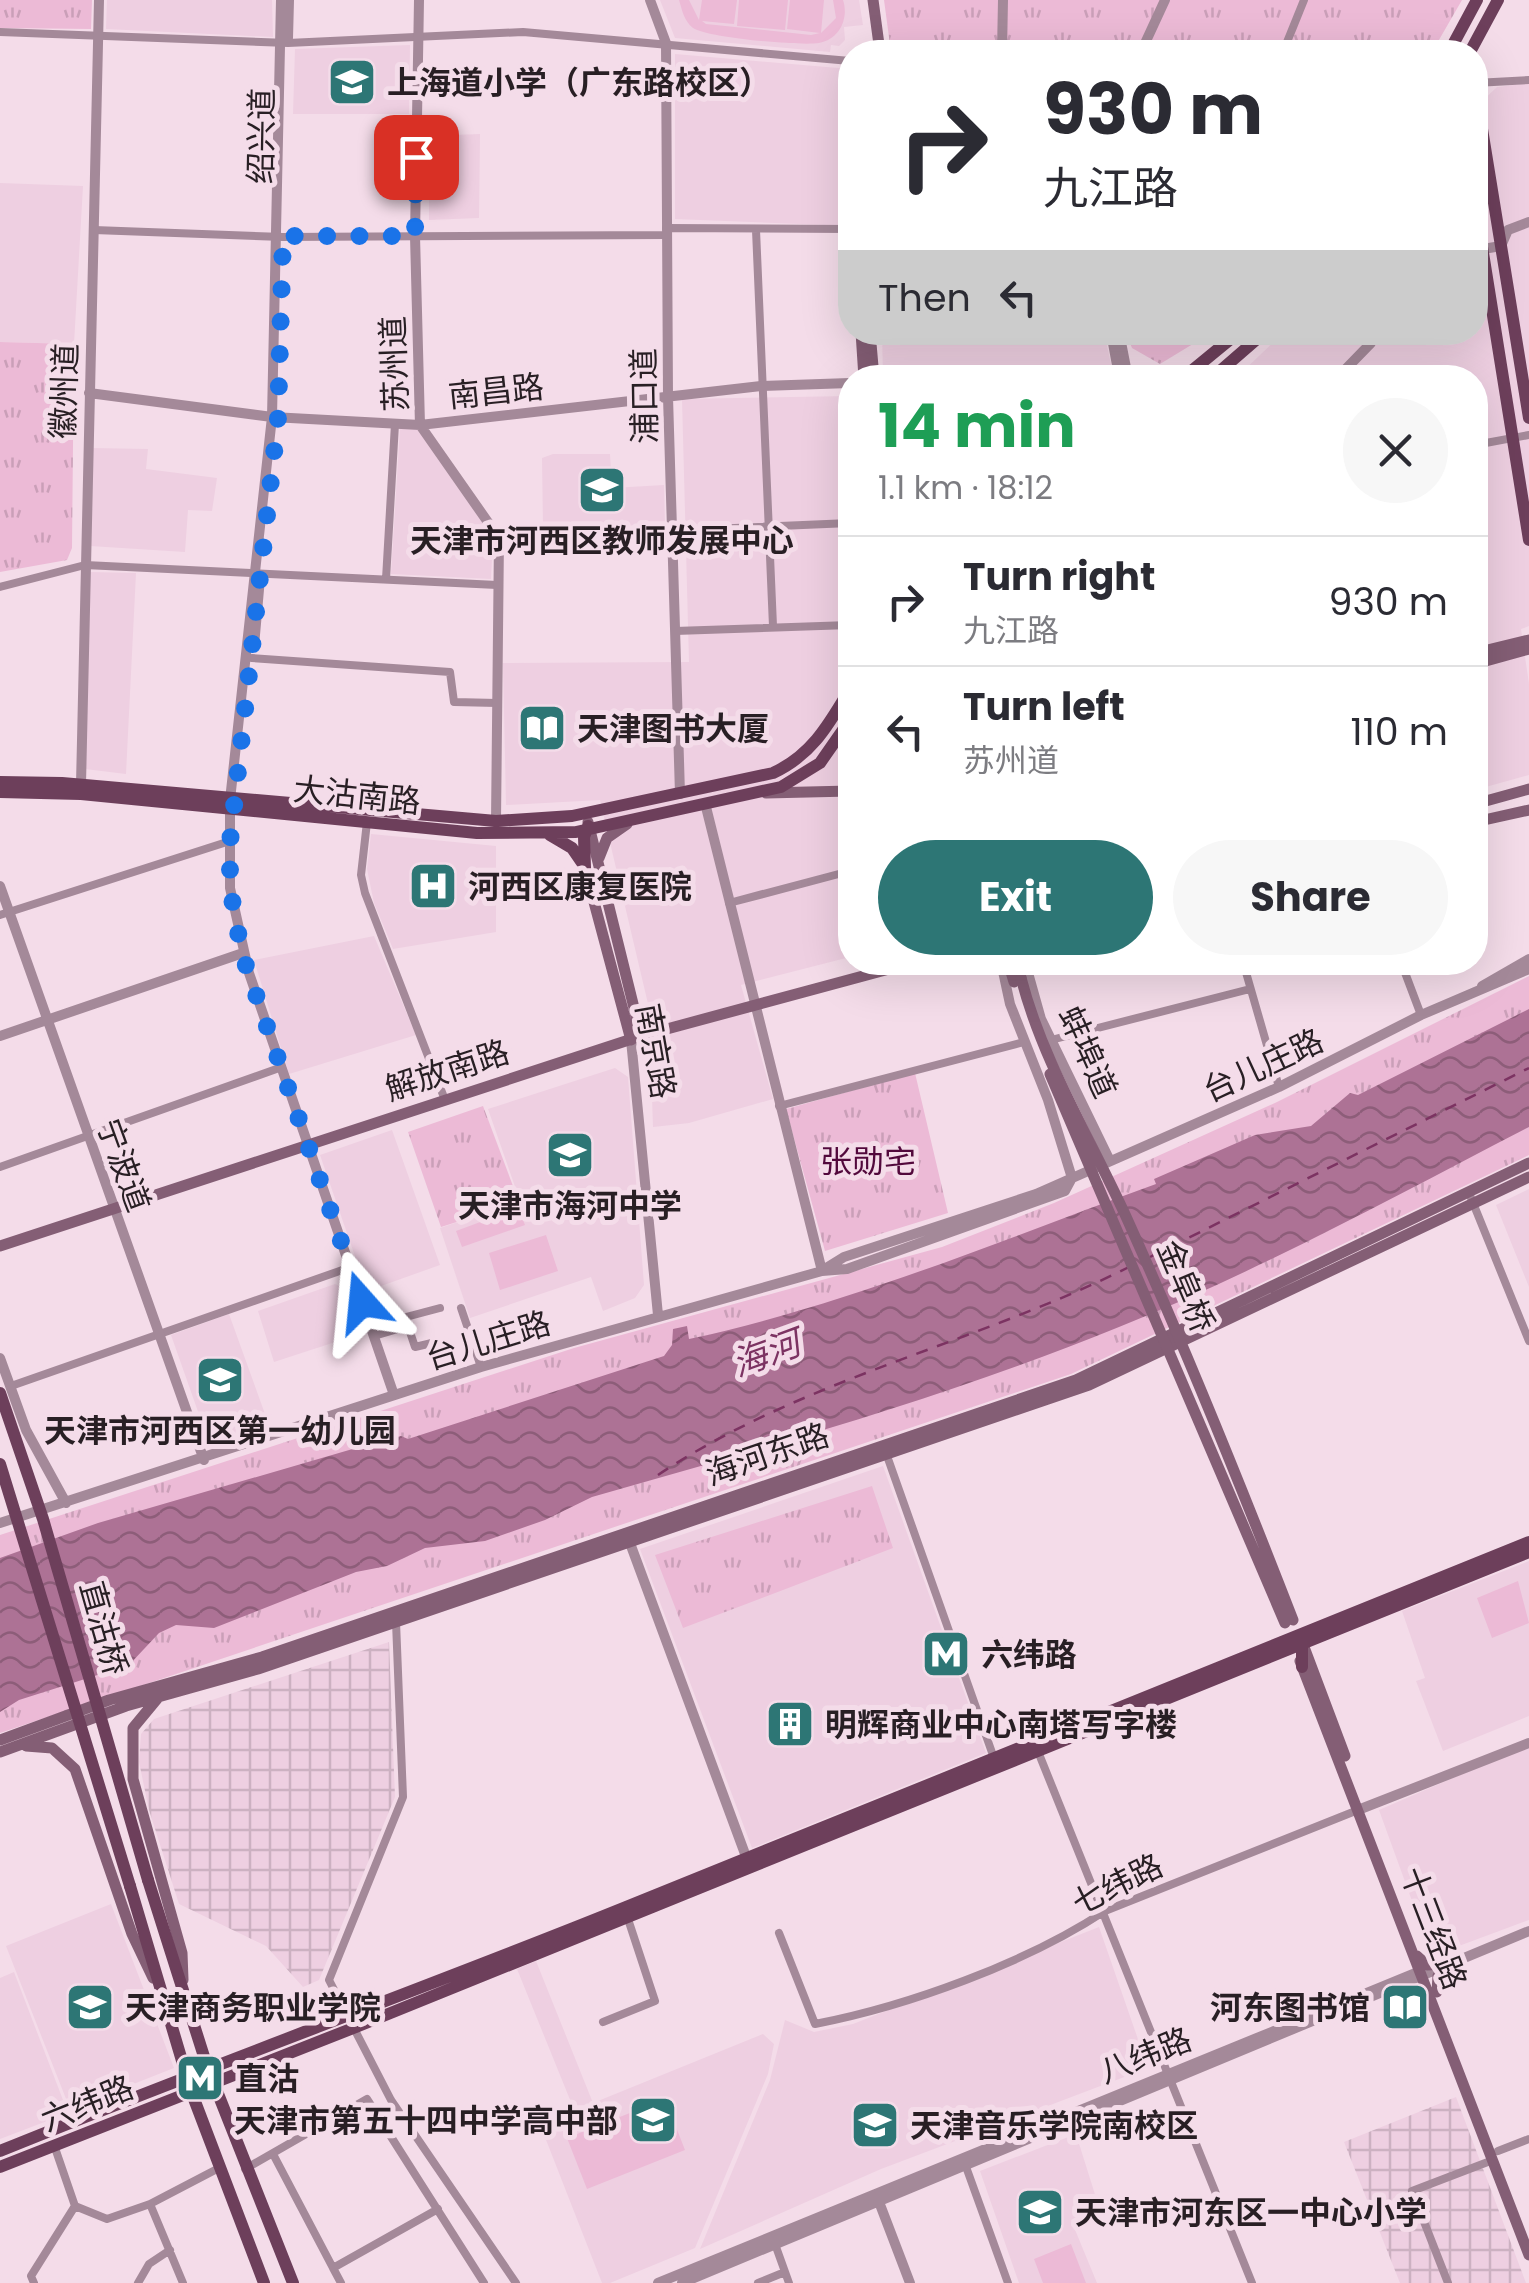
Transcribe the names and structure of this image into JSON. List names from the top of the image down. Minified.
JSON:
{"streets":{"main road":["大沽南路","南京路","蚌埠道","解放南路","金阜桥","海河东路","直沽桥","十三经路","六纬路"],"street":["绍兴道","苏州道","徽州道","南昌路","浦口道","台儿庄路","宁波道","七纬路","八纬路"]},"crossings":[["绍兴道","南昌路"],["绍兴道","大沽南路"],["绍兴道","台儿庄路"],["绍兴道","解放南路"],["苏州道","南昌路"],["徽州道","南昌路"],["徽州道","大沽南路"],["南昌路","浦口道"],["南京路","台儿庄路"],["南京路","解放南路"],["蚌埠道","台儿庄路"],["蚌埠道","金阜桥"],["台儿庄路","宁波道"],["解放南路","宁波道"],["金阜桥","十三经路"],["直沽桥","六纬路"],["七纬路","十三经路"],["十三经路","八纬路"],["十三经路","六纬路"]],"water":["海河"],"parks":["张勋宅"],"places":{"school or university":["上海道小学（广东路校区）","天津市河西区教师发展中心","天津市海河中学","天津市河西区第一幼儿园","天津商务职业学院","天津市第五十四中学高中部","天津音乐学院南校区","天津市河东区一中心小学"],"library":["天津图书大厦","河东图书馆"],"hospital":["河西区康复医院"],"metro station":["六纬路","直沽"],"building":["明辉商业中心南塔写字楼"]},"page":{"turn":["930 m","九江路"],"then":"Then","heading":["14 min","1.1 km · 18:12"],"list":[{"name":"Turn right","note":"九江路","value":"930 m"},{"name":"Turn left","note":"苏州道","value":"110 m"}],"buttons":["Exit","Share"]}}
